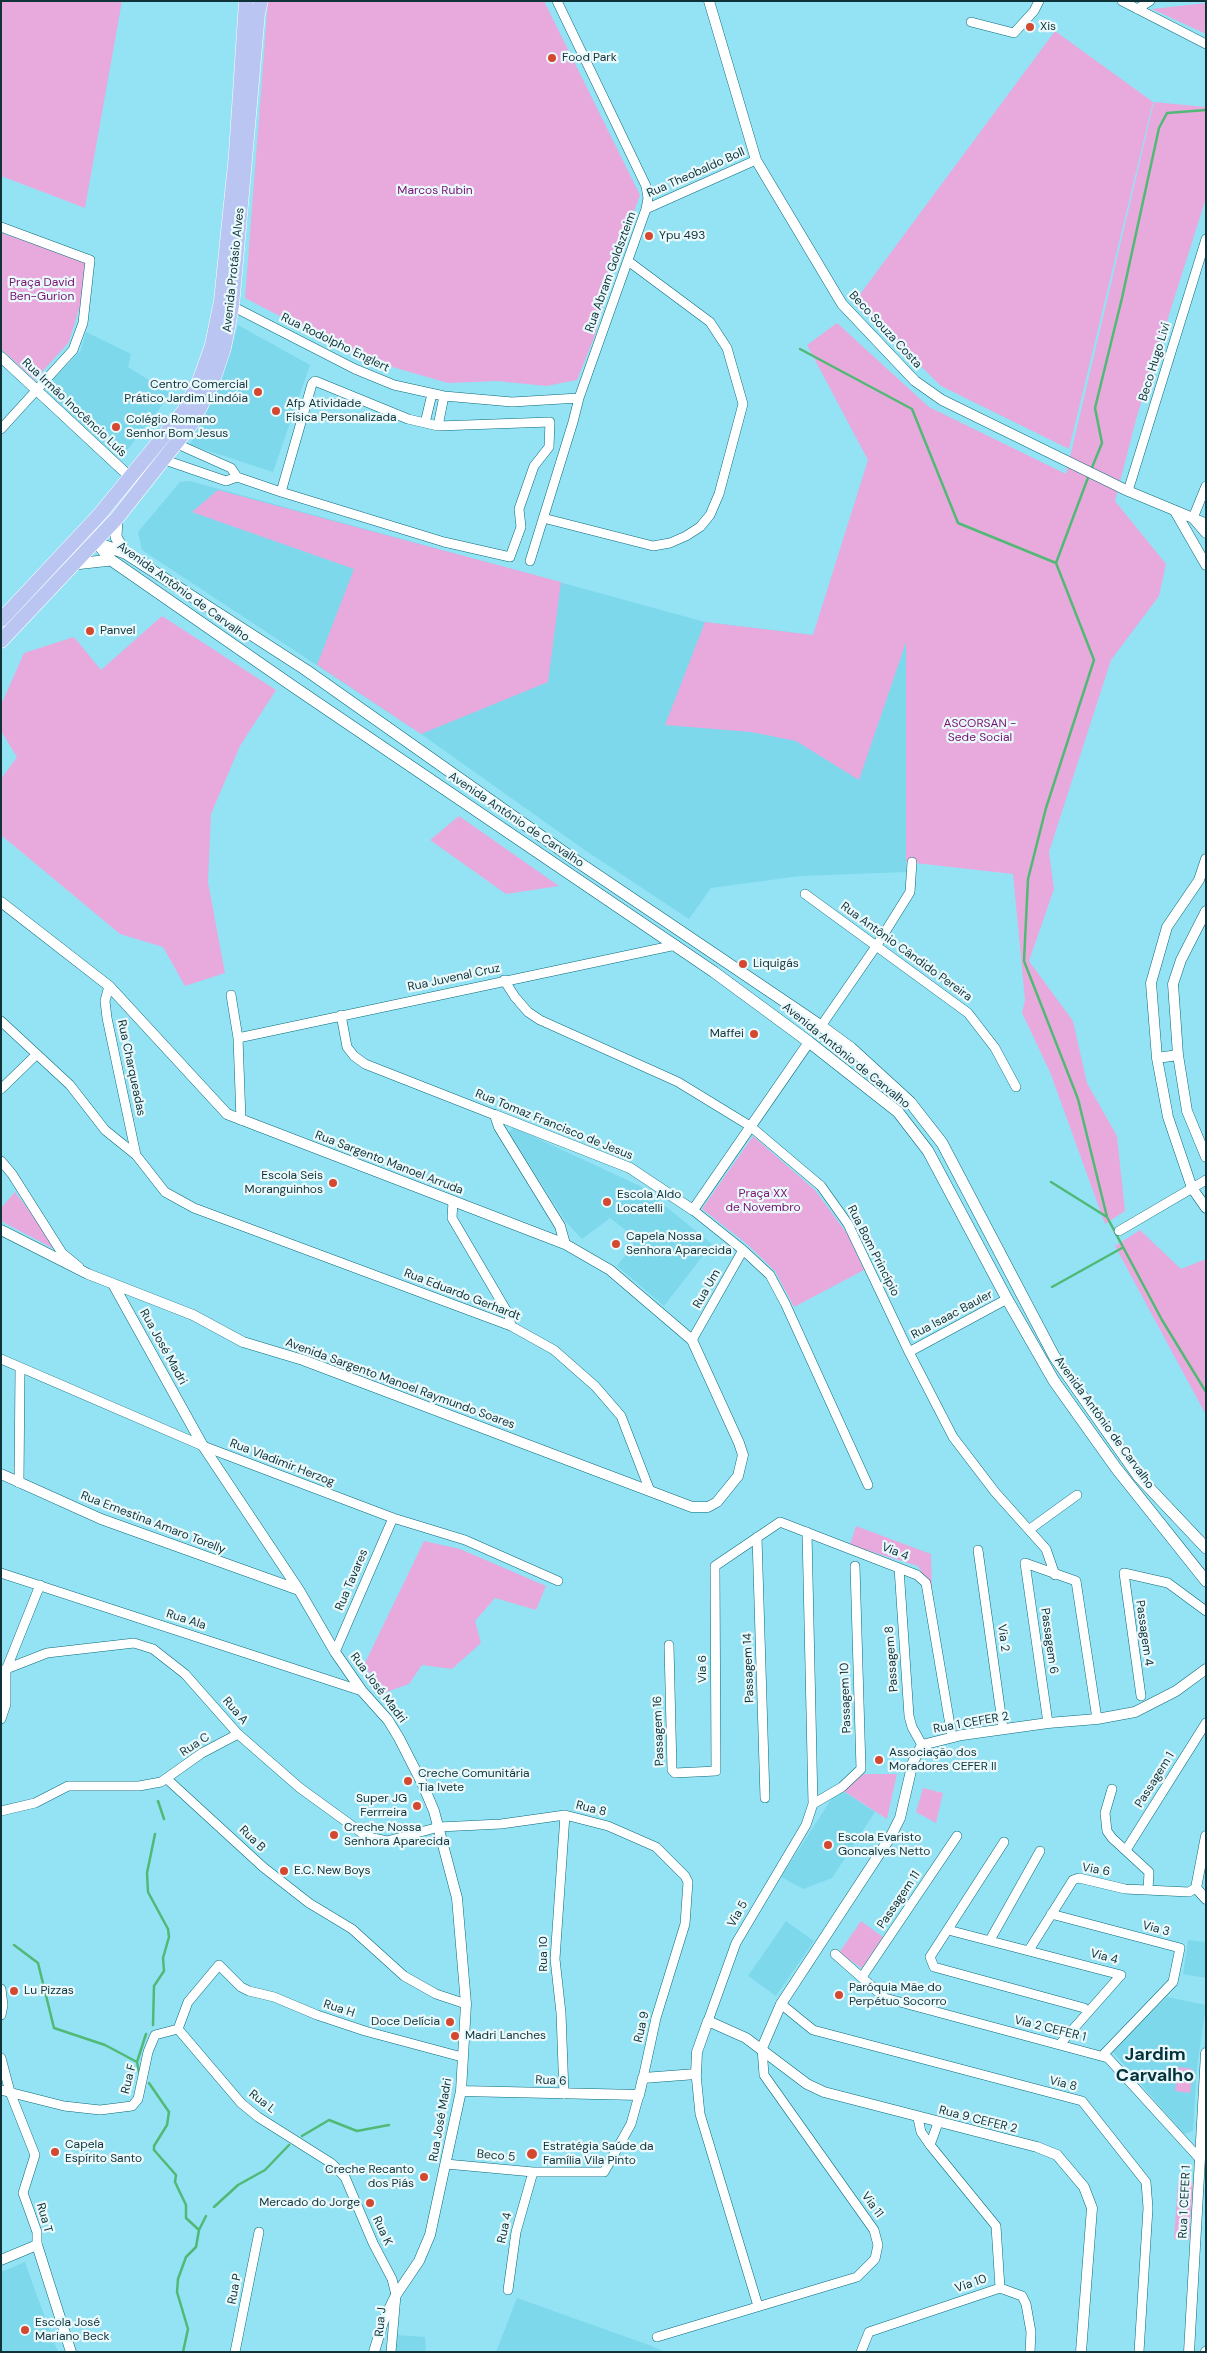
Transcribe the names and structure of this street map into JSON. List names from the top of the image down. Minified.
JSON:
{"streets":{"main road":["Avenida Protásio Alves","Avenida Antônio de Carvalho"],"street":["Rua Theobaldo Boll","Rua Abram Goldszteim","Beco Souza Costa","Rua Rodolpho Englert","Beco Hugo Livi","Rua Irmão Inocêncio Luís","Rua Antônio Cândido Pereira","Rua Juvenal Cruz","Rua Charqueadas","Rua Tomaz Francisco de Jesus","Rua Sargento Manoel Arruda","Rua Bom Princípio","Rua Um","Rua Eduardo Gerhardt","Rua Isaac Bauler","Rua José Madri","Avenida Sargento Manoel Raymundo Soares","Rua Vladimir Herzog","Rua Ernestina Amaro Torelly","Via 4","Rua Tavares","Rua Ala","Passagem 4","Via 2","Passagem 6","Passagem 8","Passagem 14","Via 6","Passagem 10","Rua A","Rua 1 CEFER 2","Passagem 16","Rua C","Passagem 1","Rua 8","Rua B","Passagem 11","Via 5","Via 3","Rua 10","Rua H","Rua 9","Via 2 CEFER 1","Rua F","Rua 6","Via 8","Rua L","Rua 9 CEFER 2","Beco 5","Rua 1 CEFER 1","Via 11","Rua T","Rua 4","Rua K","Via 10","Rua P","Rua J"]},"crossings":[["Rua Theobaldo Boll","Rua Abram Goldszteim"],["Rua Theobaldo Boll","Beco Souza Costa"],["Avenida Protásio Alves","Rua Rodolpho Englert"],["Avenida Protásio Alves","Rua Irmão Inocêncio Luís"],["Avenida Protásio Alves","Avenida Antônio de Carvalho"],["Rua Abram Goldszteim","Rua Rodolpho Englert"],["Beco Souza Costa","Beco Hugo Livi"],["Avenida Antônio de Carvalho","Rua Juvenal Cruz"],["Avenida Antônio de Carvalho","Rua Isaac Bauler"],["Rua Juvenal Cruz","Rua Tomaz Francisco de Jesus"],["Rua Juvenal Cruz","Rua Bom Princípio"],["Rua Charqueadas","Rua Sargento Manoel Arruda"],["Rua Charqueadas","Rua Eduardo Gerhardt"],["Rua Tomaz Francisco de Jesus","Rua Um"],["Rua Sargento Manoel Arruda","Rua Um"],["Rua Sargento Manoel Arruda","Avenida Sargento Manoel Raymundo Soares"],["Rua Bom Princípio","Rua Isaac Bauler"],["Rua Bom Princípio","Passagem 6"],["Rua Eduardo Gerhardt","Avenida Sargento Manoel Raymundo Soares"],["Rua José Madri","Avenida Sargento Manoel Raymundo Soares"],["Rua José Madri","Rua Vladimir Herzog"],["Rua José Madri","Rua Ernestina Amaro Torelly"],["Rua José Madri","Rua Tavares"],["Rua José Madri","Rua Ala"],["Rua José Madri","Rua A"],["Rua José Madri","Rua 8"],["Rua José Madri","Rua B"],["Rua José Madri","Rua H"],["Rua José Madri","Rua 6"],["Rua José Madri","Beco 5"],["Rua José Madri","Rua K"],["Rua José Madri","Rua J"],["Rua Vladimir Herzog","Rua Tavares"],["Via 4","Passagem 8"],["Via 4","Passagem 14"],["Via 4","Via 6"],["Via 4","Rua 1 CEFER 2"],["Via 4","Via 5"],["Via 4","Via 2 CEFER 1"],["Via 2","Rua 1 CEFER 2"],["Passagem 6","Rua 1 CEFER 2"],["Passagem 8","Rua 1 CEFER 2"],["Via 6","Passagem 16"],["Via 6","Via 3"],["Passagem 10","Via 5"],["Rua A","Rua C"],["Rua A","Rua 8"],["Rua 1 CEFER 2","Via 8"],["Rua 1 CEFER 2","Rua 9 CEFER 2"],["Rua 1 CEFER 2","Via 11"],["Rua C","Rua B"],["Rua 8","Rua 10"],["Rua 8","Rua 9"],["Passagem 11","Via 2 CEFER 1"],["Via 5","Rua 9 CEFER 2"],["Via 5","Via 11"],["Via 3","Via 2 CEFER 1"],["Rua 10","Rua 6"],["Rua H","Rua F"],["Rua H","Rua L"],["Rua 9","Rua 6"],["Rua 9","Beco 5"],["Via 2 CEFER 1","Rua 1 CEFER 1"],["Rua F","Rua L"],["Rua F","Rua T"],["Rua L","Rua K"],["Rua 9 CEFER 2","Via 11"],["Rua 9 CEFER 2","Via 10"],["Beco 5","Rua 4"],["Rua K","Rua J"]],"districts":["Jardim Carvalho"],"parks":["Marcos Rubin","Praça David Ben-Gurion","ASCORSAN - Sede Social","Praça XX de Novembro"],"places":["Xis","Food Park","Ypu 493","Centro Comercial Prático Jardim Lindóia","Afp Atividade Física Personalizada","Colégio Romano Senhor Bom Jesus","Panvel","Liquigás","Maffei","Escola Seis Moranguinhos","Escola Aldo Locatelli","Capela Nossa Senhora Aparecida","Associação dos Moradores CEFER II","Creche Comunitária Tia Ivete","Super JG Ferrreira","Creche Nossa Senhora Aparecida","Escola Evaristo Goncalves Netto","E.C. New Boys","Lu Pizzas","Paróquia Mãe do Perpétuo Socorro","Doce Delícia","Madri Lanches","Capela Espírito Santo","Estratégia Saúde da Família Vila Pinto","Creche Recanto dos Piás","Mercado do Jorge","Escola José Mariano Beck"]}
